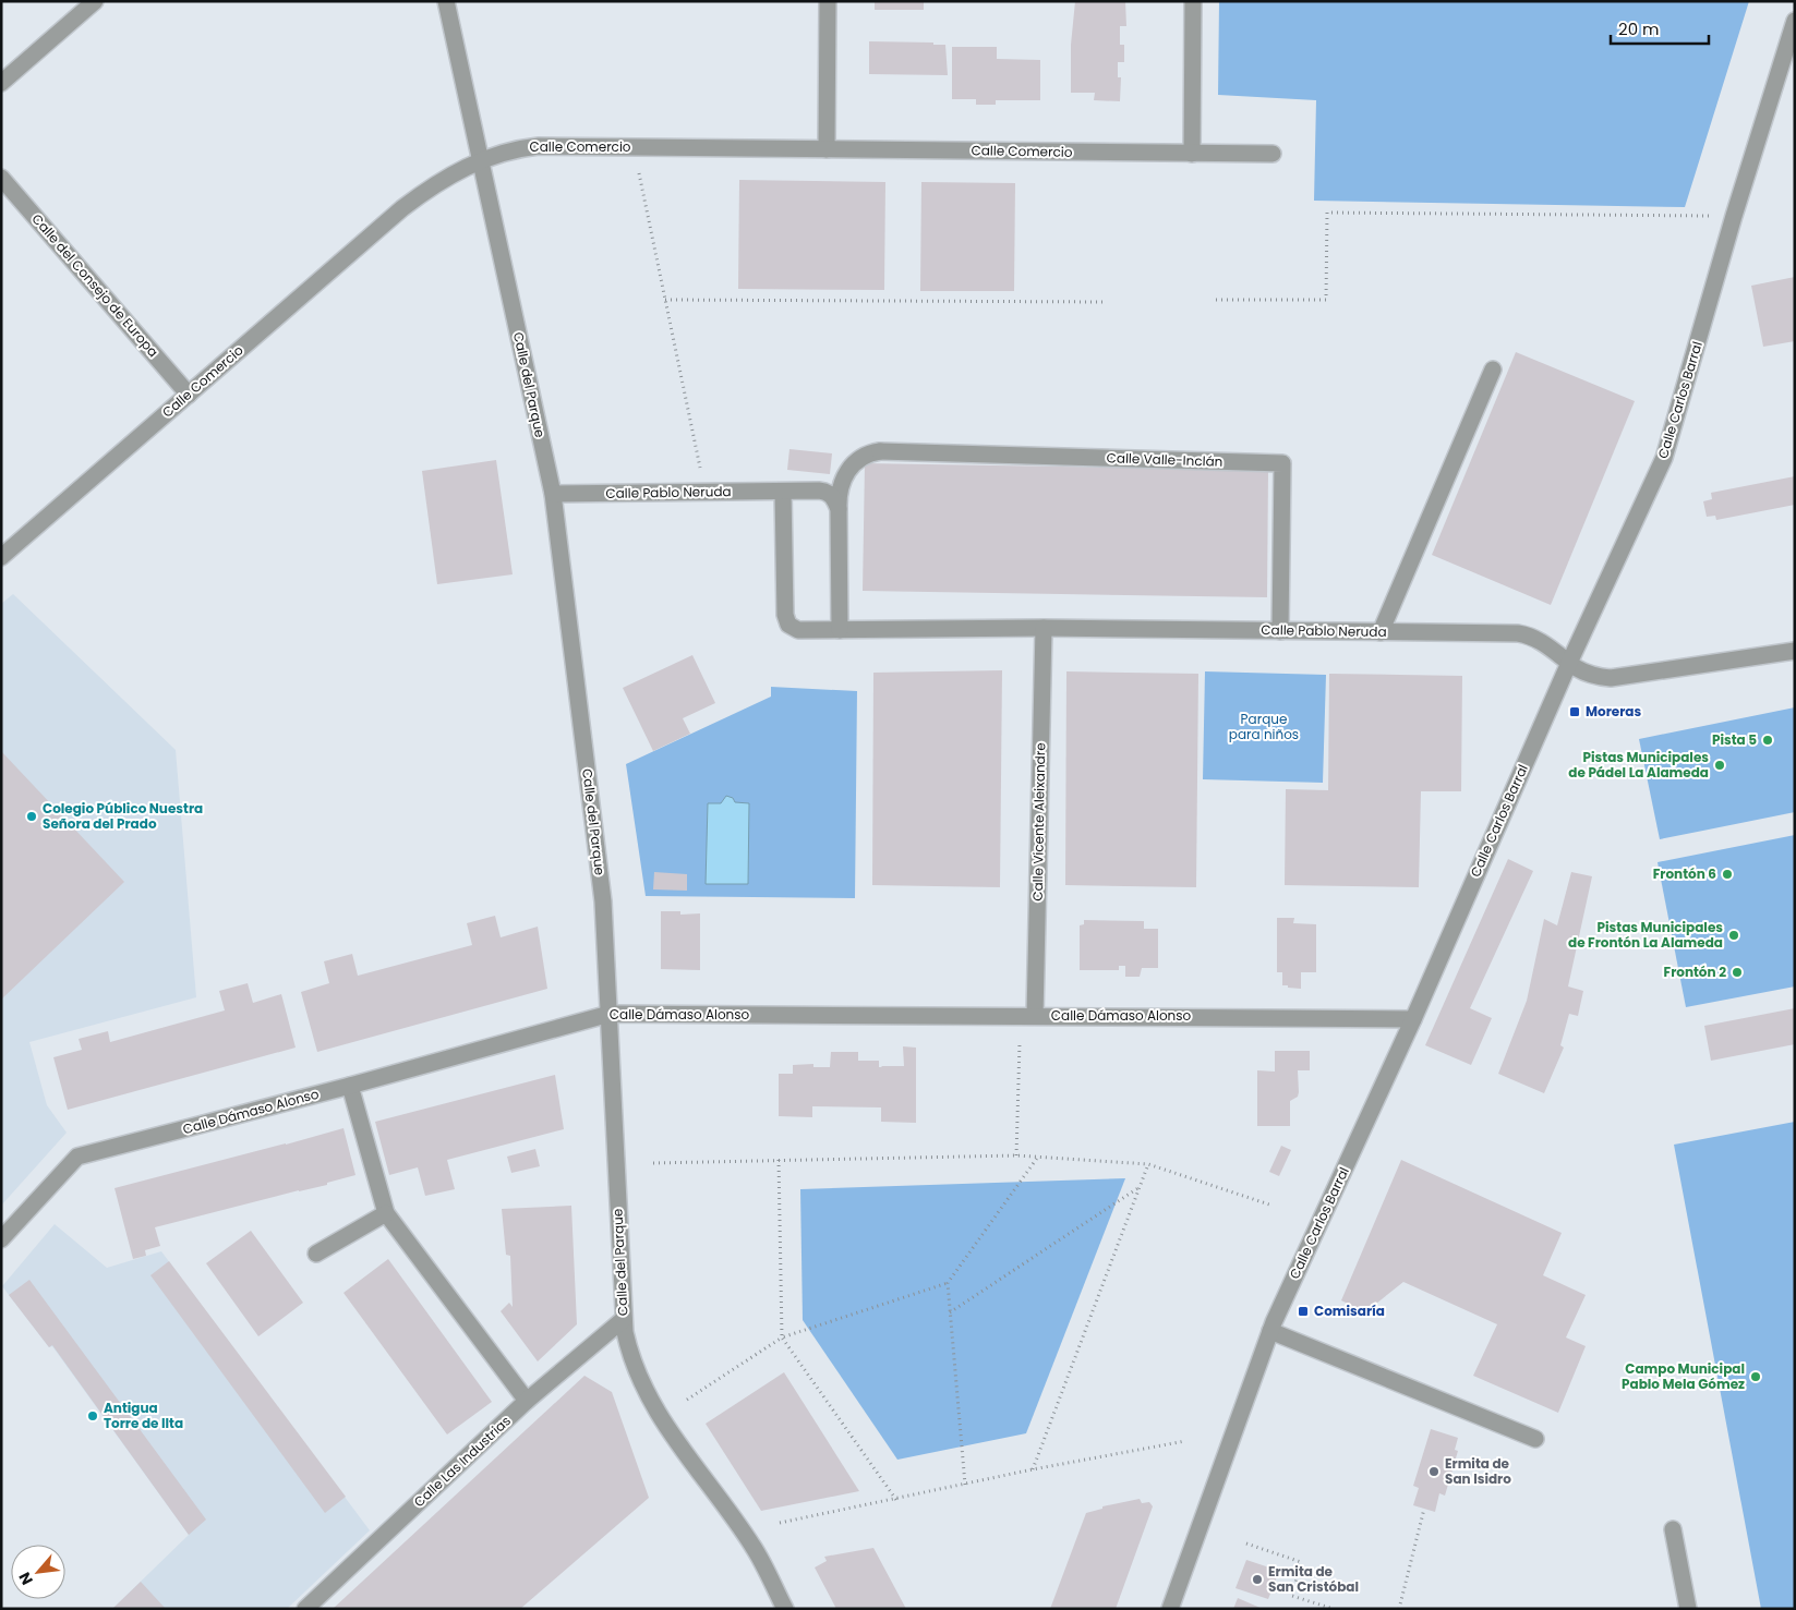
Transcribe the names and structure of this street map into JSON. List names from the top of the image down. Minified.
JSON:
{"streets":{"street":["Calle Comercio","Calle del Consejo de Europa","Calle del Parque","Calle Carlos Barral","Calle Valle-Inclán","Calle Pablo Neruda","Calle Vicente Aleixandre","Calle Dámaso Alonso","Calle Las Industrias"]},"crossings":[["Calle Comercio","Calle del Consejo de Europa"],["Calle Comercio","Calle del Parque"],["Calle del Parque","Calle Pablo Neruda"],["Calle del Parque","Calle Dámaso Alonso"],["Calle del Parque","Calle Las Industrias"],["Calle Carlos Barral","Calle Pablo Neruda"],["Calle Carlos Barral","Calle Dámaso Alonso"],["Calle Valle-Inclán","Calle Pablo Neruda"],["Calle Pablo Neruda","Calle Vicente Aleixandre"],["Calle Vicente Aleixandre","Calle Dámaso Alonso"]],"parks":["Parque para niños"],"places":{"transit":["Moreras","Comisaría"],"other":["Pista 5","Pistas Municipales de Pádel La Alameda","Colegio Público Nuestra Señora del Prado","Frontón 6","Pistas Municipales de Frontón La Alameda","Frontón 2","Campo Municipal Pablo Mela Gómez","Antigua Torre de Ilta","Ermita de San Isidro","Ermita de San Cristóbal"]},"scale_bar":"20 m","north":"bottom left"}
